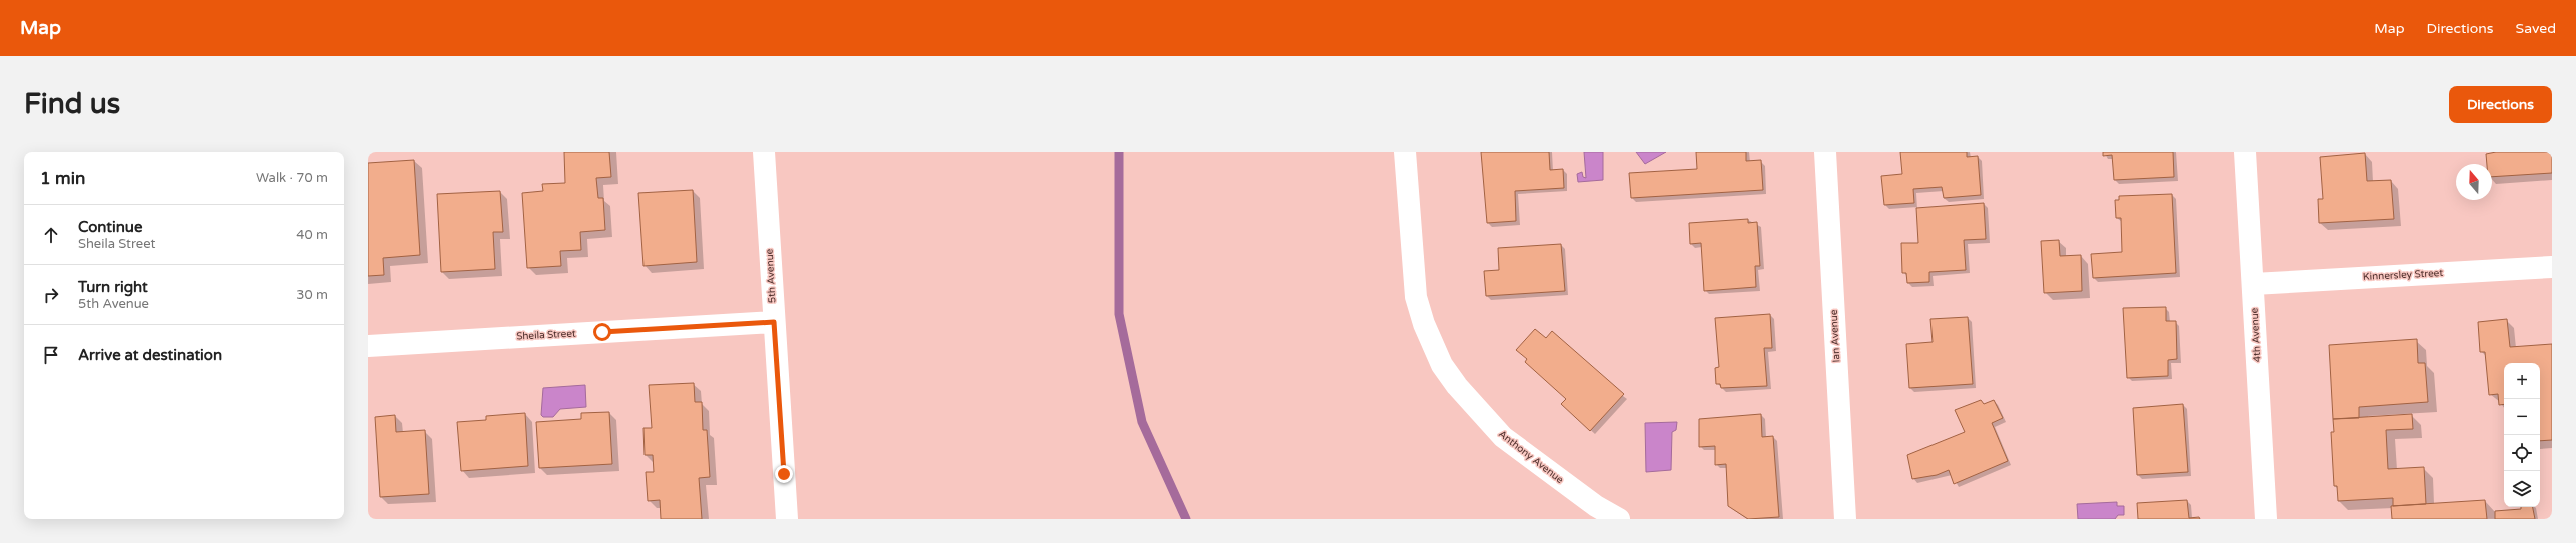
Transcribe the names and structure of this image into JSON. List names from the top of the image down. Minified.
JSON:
{"streets":{"street":["Kinnersley Street","5th Avenue","Sheila Street","4th Avenue","Ian Avenue","Anthony Avenue"]},"crossings":[["Kinnersley Street","4th Avenue"],["5th Avenue","Sheila Street"]],"north":"top","page":{"header":"Map","nav":["Map","Directions","Saved"],"buttons":"Directions","title":"Find us","heading":["1 min","Walk · 70 m"],"list":[["Continue","Sheila Street","40 m"],["Turn right","5th Avenue","30 m"],"Arrive at destination"],"map_buttons":["+","−"]}}
